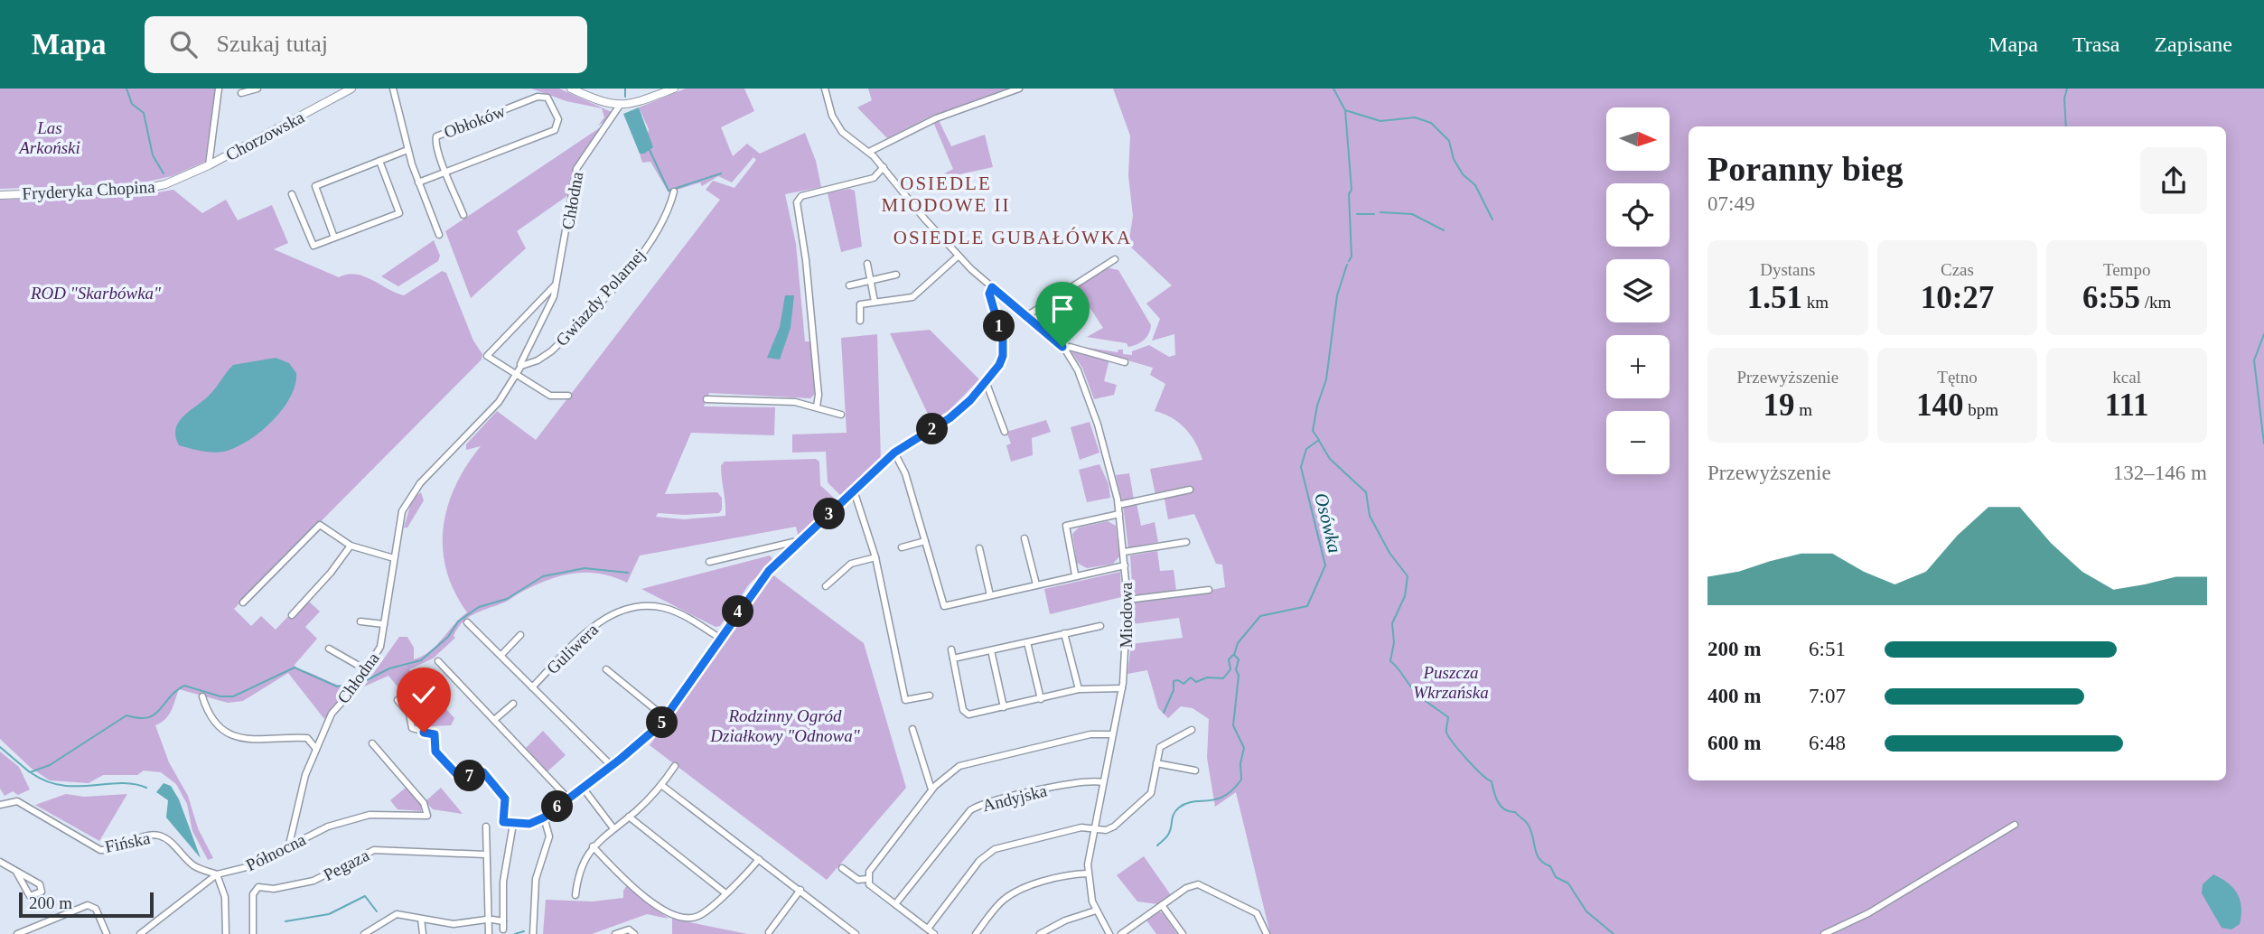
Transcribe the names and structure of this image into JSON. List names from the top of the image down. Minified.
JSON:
{"streets":{"street":["Obłoków","Chorzowska","Fryderyka Chopina","Chłodna","Gwiazdy Polarnej","Miodowa","Guliwera","Andyjska","Fińska","Północna","Pegaza"]},"crossings":[["Chorzowska","Fryderyka Chopina"],["Chłodna","Gwiazdy Polarnej"],["Chłodna","Północna"],["Miodowa","Andyjska"],["Fińska","Północna"]],"districts":["OSIEDLE MIODOWE II","OSIEDLE GUBAŁÓWKA"],"water":["Osówka"],"parks":["Las Arkoński","ROD \"Skarbówka\"","Puszcza Wkrzańska","Rodzinny Ogród Działkowy \"Odnowa\""],"scale_bar":"200 m","north":"right","page":{"header":"Mapa","search":"Szukaj tutaj","nav":["Mapa","Trasa","Zapisane"],"map_buttons":["+","−"],"heading":["Poranny bieg","07:49"],"stats":[["Dystans","1.51 km"],["Czas","10:27"],["Tempo","6:55 /km"],["Przewyższenie","19 m"],["Tętno","140 bpm"],["kcal","111"]],"pins":["1","2","3","4","5","7","6"],"chart":["Przewyższenie","132–146 m"],"list":[{"name":"200 m","note":"6:51"},{"name":"400 m","note":"7:07"},{"name":"600 m","note":"6:48"}],"scale":"200 m"}}
